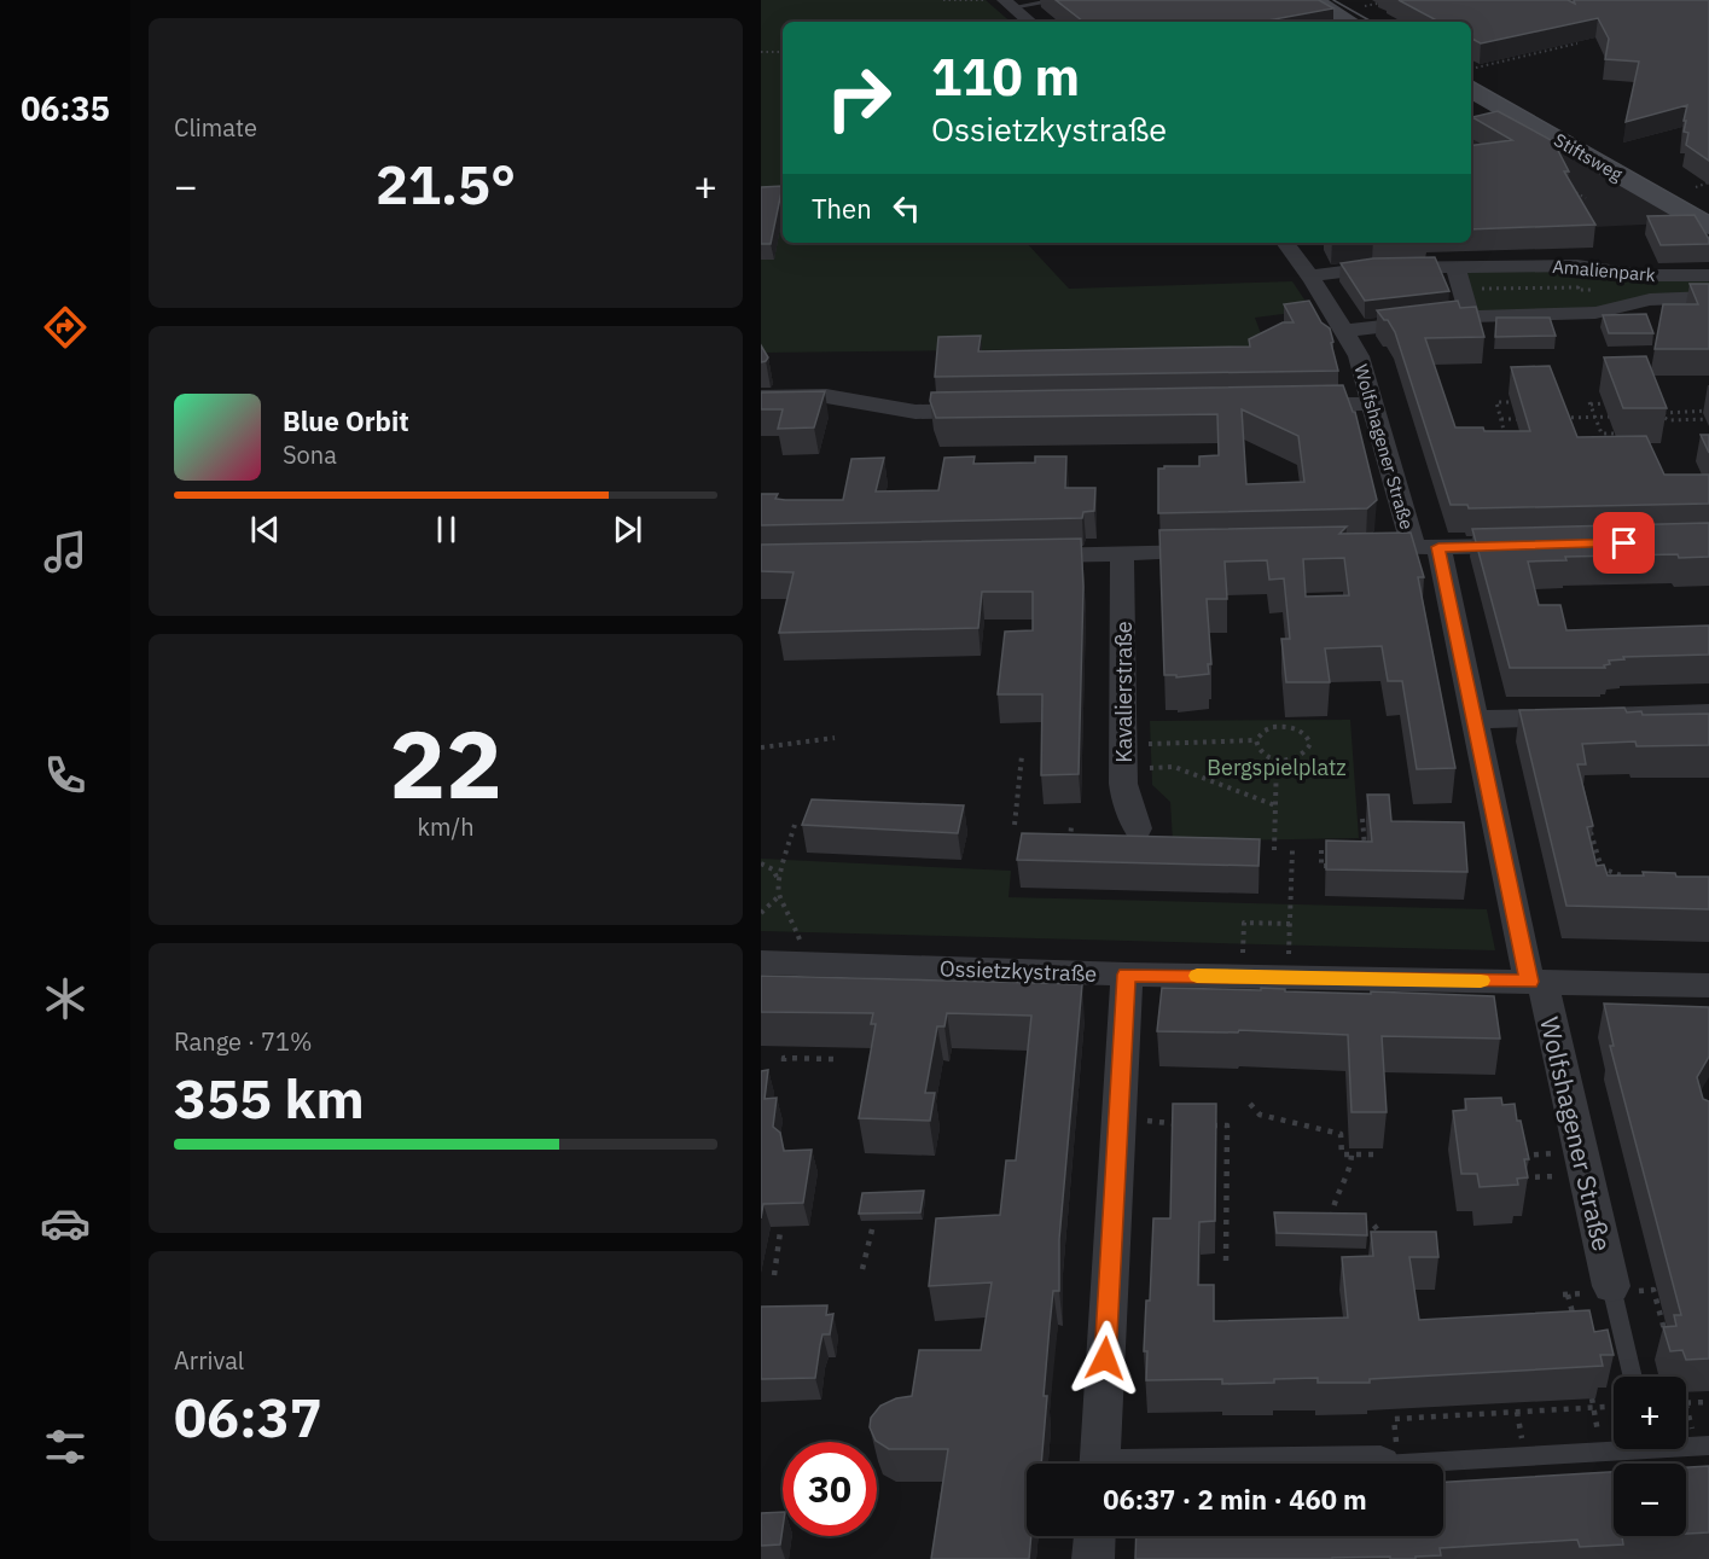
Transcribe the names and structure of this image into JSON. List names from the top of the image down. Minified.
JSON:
{"streets":{"street":["Stiftsweg","Amalienpark","Wolfshagener Straße","Kavalierstraße","Ossietzkystraße"]},"crossings":[["Amalienpark","Wolfshagener Straße"],["Wolfshagener Straße","Ossietzkystraße"]],"parks":["Bergspielplatz"],"page":{"tabs":"06:35","tile":["Climate",["22","km/h"],["Range · 71%","355 km"],["Arrival","06:37"]],"turn":["110 m","Ossietzkystraße"],"heat":["−","21.5°","+"],"then":"Then","song":["Blue Orbit","Sona"],"map_buttons":["+","−"],"limit":"30","trip":"06:37 · 2 min · 460 m"}}
